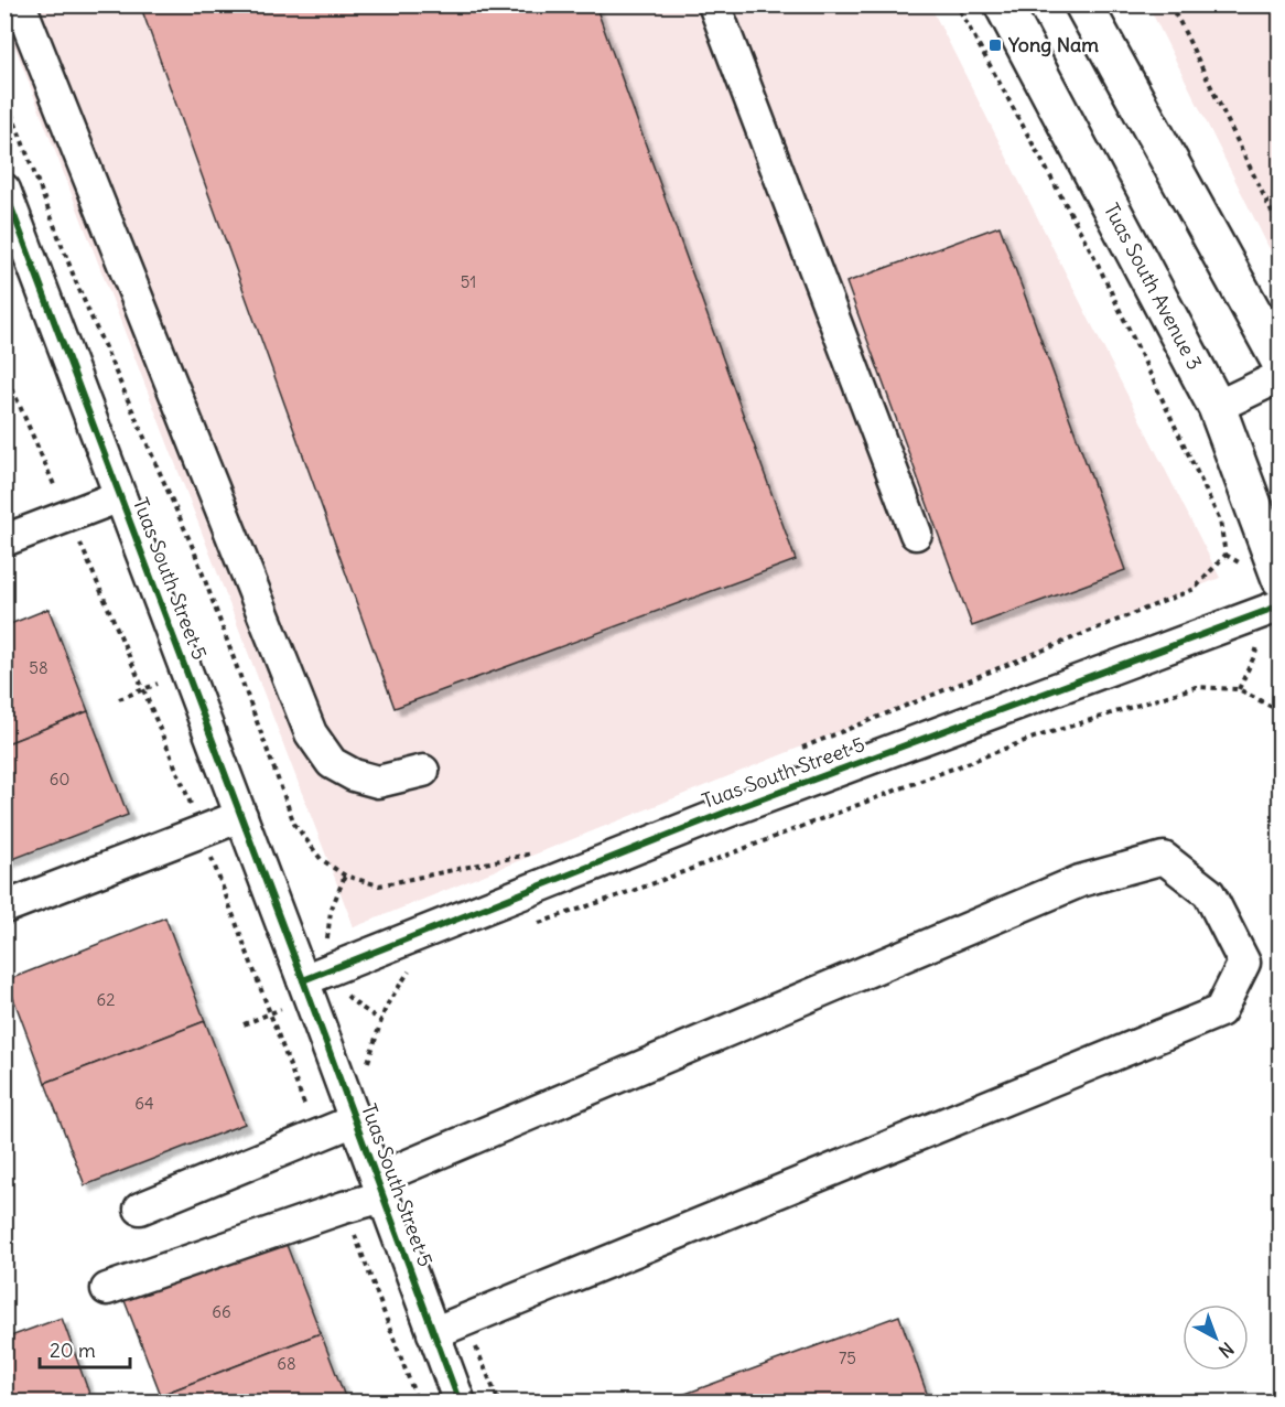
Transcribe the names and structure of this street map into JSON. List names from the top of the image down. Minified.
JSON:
{"streets":{"main road":["Tuas South Avenue 3"],"street":["Tuas South Street 5"]},"places":{"transit":["Yong Nam"]},"house_numbers":["51","58","60","62","64","66","75","68"],"scale_bar":"20 m","north":"bottom right"}
